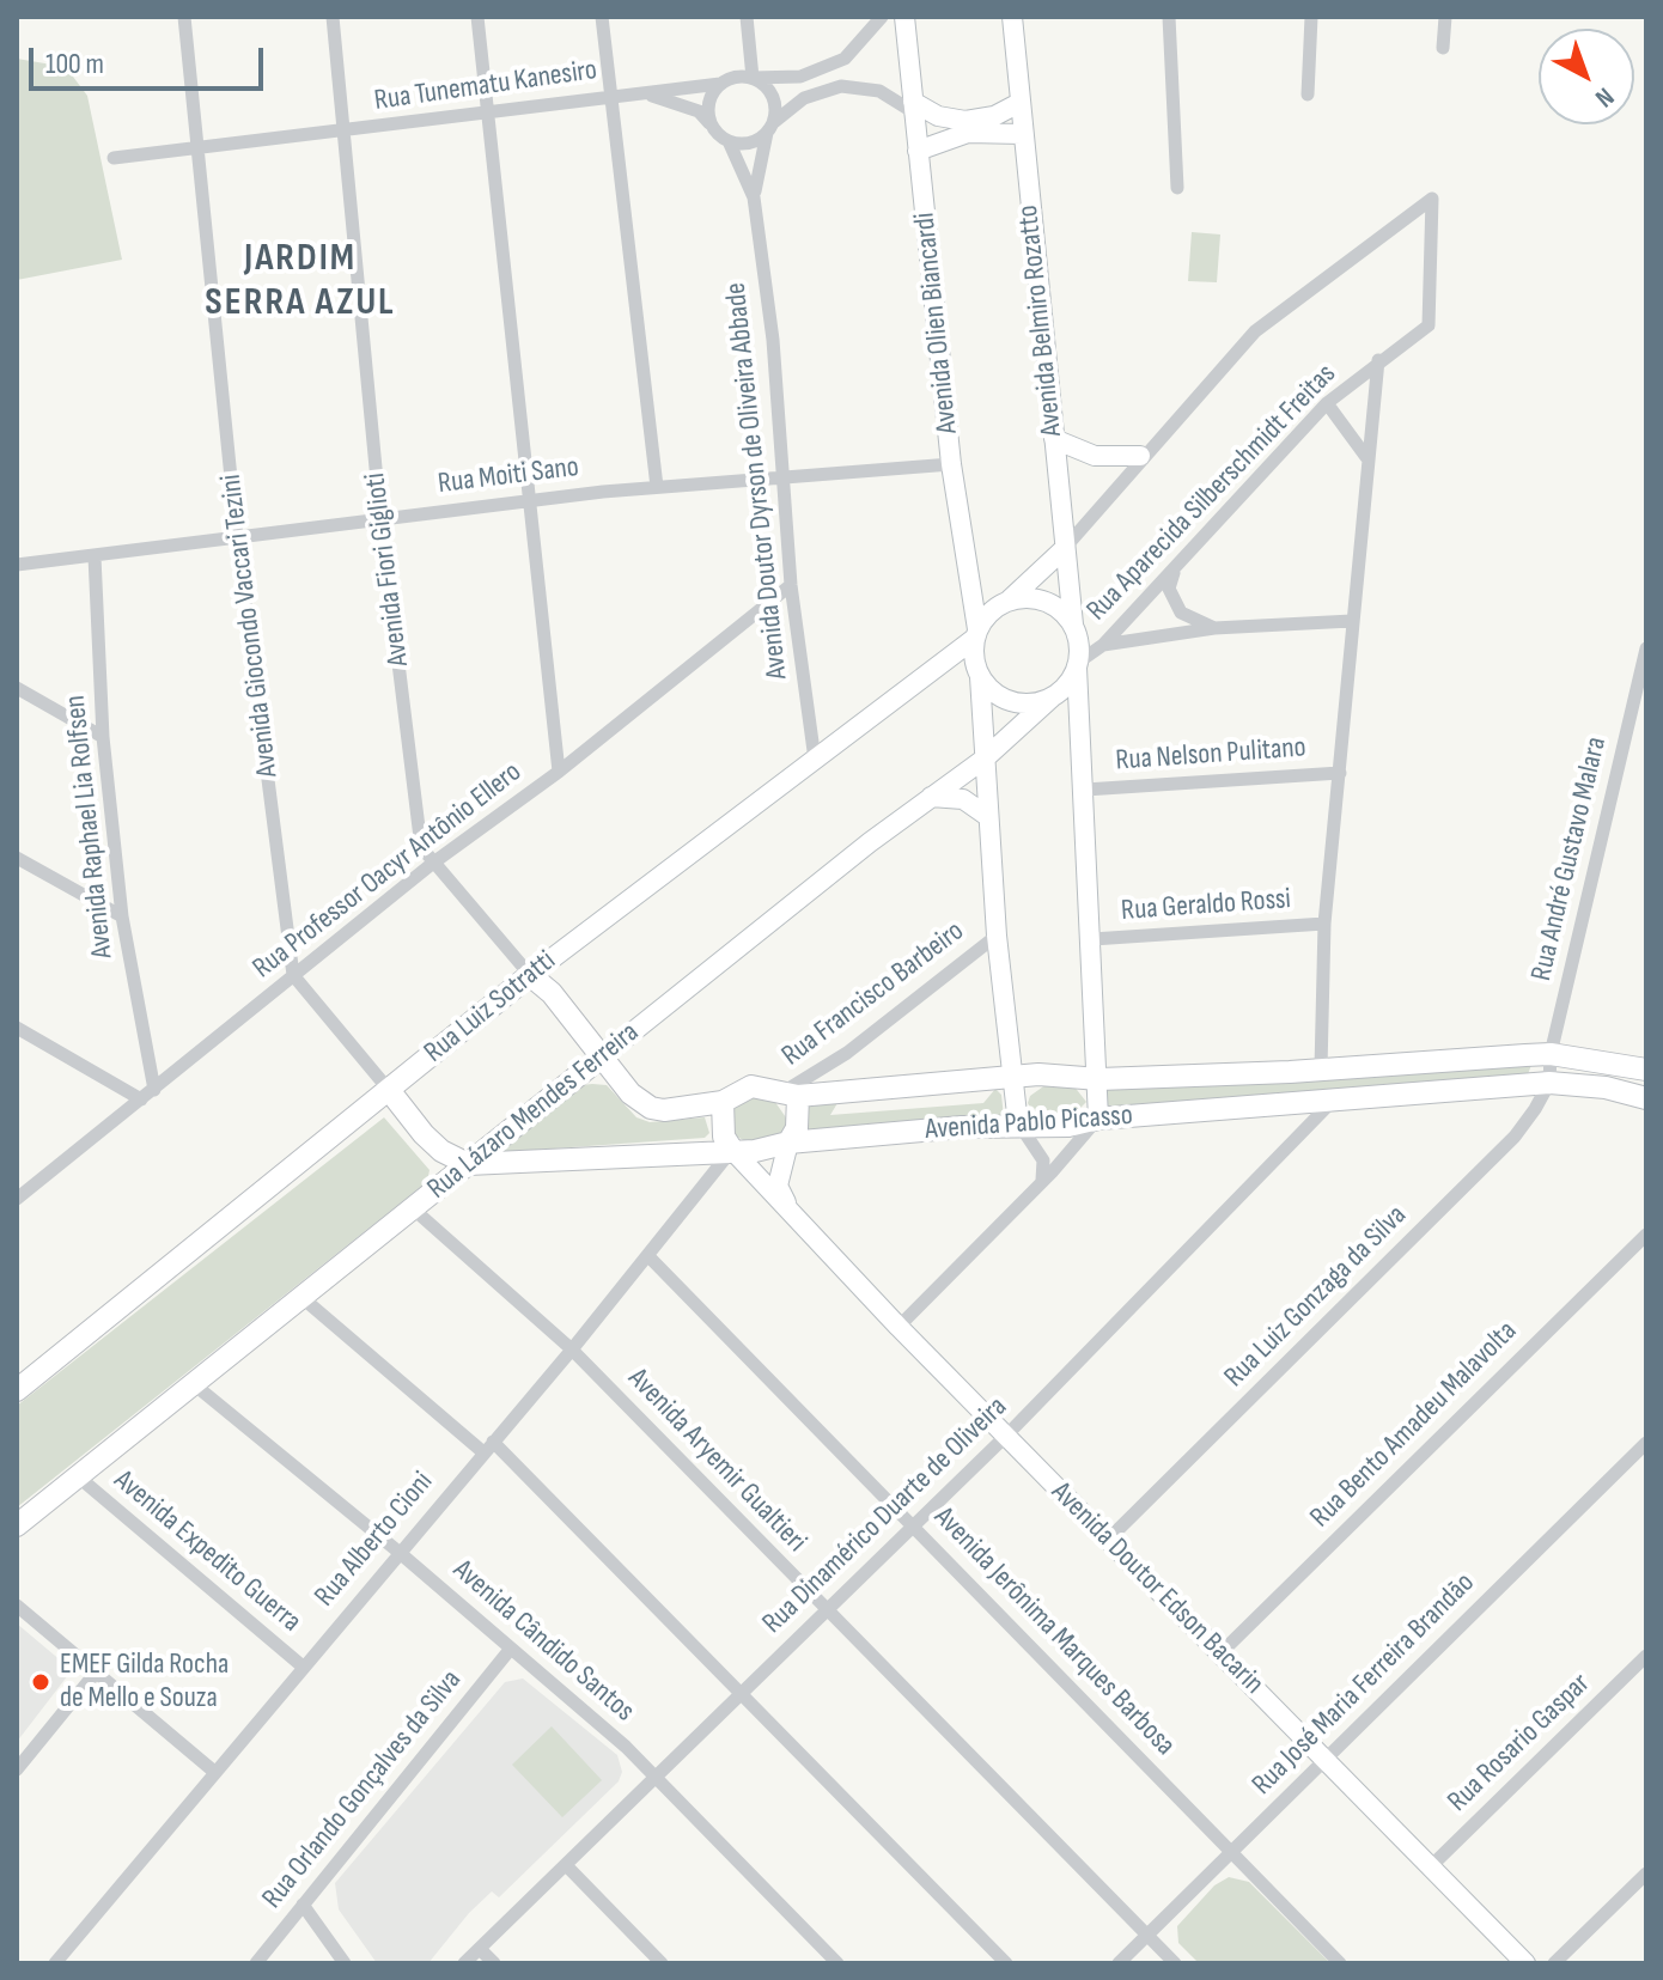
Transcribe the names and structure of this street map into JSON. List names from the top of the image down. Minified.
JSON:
{"streets":{"main road":["Avenida Fiori Giglioti","Rua Luiz Sotratti","Rua Lázaro Mendes Ferreira","Avenida Pablo Picasso"],"street":["Rua Tunematu Kanesiro","Avenida Belmiro Rozatto","Avenida Olien Biancardi","Rua Moiti Sano","Avenida Doutor Dyrson de Oliveira Abbade","Rua Aparecida Silberschmidt Freitas","Avenida Giocondo Vaccari Tezini","Rua Nelson Pulitano","Avenida Raphael Lia Rolfsen","Rua André Gustavo Malara","Rua Professor Oacyr Antônio Ellero","Rua Geraldo Rossi","Rua Francisco Barbeiro","Rua Luiz Gonzaga da Silva","Rua Bento Amadeu Malavolta","Avenida Aryemir Gualtieri","Rua Dinamérico Duarte de Oliveira","Rua Alberto Cioni","Avenida Expedito Guerra","Avenida Doutor Edson Bacarin","Avenida Jerônima Marques Barbosa","Avenida Cândido Santos","Rua José Maria Ferreira Brandão","Rua Rosario Gaspar","Rua Orlando Gonçalves da Silva"]},"crossings":[["Rua Tunematu Kanesiro","Avenida Doutor Dyrson de Oliveira Abbade"],["Rua Tunematu Kanesiro","Avenida Fiori Giglioti"],["Rua Tunematu Kanesiro","Avenida Giocondo Vaccari Tezini"],["Avenida Belmiro Rozatto","Avenida Olien Biancardi"],["Avenida Belmiro Rozatto","Rua Aparecida Silberschmidt Freitas"],["Avenida Belmiro Rozatto","Rua Luiz Sotratti"],["Avenida Belmiro Rozatto","Rua Lázaro Mendes Ferreira"],["Avenida Olien Biancardi","Rua Moiti Sano"],["Avenida Olien Biancardi","Rua Aparecida Silberschmidt Freitas"],["Avenida Olien Biancardi","Rua Luiz Sotratti"],["Avenida Olien Biancardi","Rua Lázaro Mendes Ferreira"],["Rua Moiti Sano","Avenida Doutor Dyrson de Oliveira Abbade"],["Rua Moiti Sano","Avenida Fiori Giglioti"],["Rua Moiti Sano","Avenida Giocondo Vaccari Tezini"],["Rua Moiti Sano","Avenida Raphael Lia Rolfsen"],["Avenida Doutor Dyrson de Oliveira Abbade","Rua Professor Oacyr Antônio Ellero"],["Avenida Doutor Dyrson de Oliveira Abbade","Rua Luiz Sotratti"],["Rua Aparecida Silberschmidt Freitas","Rua Luiz Sotratti"],["Rua Aparecida Silberschmidt Freitas","Rua Lázaro Mendes Ferreira"],["Avenida Fiori Giglioti","Rua Professor Oacyr Antônio Ellero"],["Avenida Fiori Giglioti","Rua Luiz Sotratti"],["Avenida Fiori Giglioti","Rua Lázaro Mendes Ferreira"],["Avenida Fiori Giglioti","Avenida Pablo Picasso"],["Avenida Giocondo Vaccari Tezini","Rua Professor Oacyr Antônio Ellero"],["Avenida Raphael Lia Rolfsen","Rua Professor Oacyr Antônio Ellero"],["Rua André Gustavo Malara","Avenida Pablo Picasso"],["Rua André Gustavo Malara","Rua Luiz Gonzaga da Silva"],["Rua Francisco Barbeiro","Avenida Pablo Picasso"],["Rua Francisco Barbeiro","Rua Alberto Cioni"],["Rua Francisco Barbeiro","Avenida Doutor Edson Bacarin"],["Rua Luiz Sotratti","Rua Lázaro Mendes Ferreira"],["Rua Lázaro Mendes Ferreira","Avenida Pablo Picasso"],["Rua Lázaro Mendes Ferreira","Avenida Aryemir Gualtieri"],["Rua Lázaro Mendes Ferreira","Avenida Expedito Guerra"],["Rua Lázaro Mendes Ferreira","Avenida Cândido Santos"],["Avenida Pablo Picasso","Rua Luiz Gonzaga da Silva"],["Avenida Pablo Picasso","Rua Dinamérico Duarte de Oliveira"],["Avenida Pablo Picasso","Rua Alberto Cioni"],["Avenida Pablo Picasso","Avenida Doutor Edson Bacarin"],["Rua Luiz Gonzaga da Silva","Avenida Doutor Edson Bacarin"],["Rua Bento Amadeu Malavolta","Avenida Doutor Edson Bacarin"],["Avenida Aryemir Gualtieri","Rua Dinamérico Duarte de Oliveira"],["Avenida Aryemir Gualtieri","Rua Alberto Cioni"],["Avenida Aryemir Gualtieri","Rua José Maria Ferreira Brandão"],["Rua Dinamérico Duarte de Oliveira","Avenida Doutor Edson Bacarin"],["Rua Dinamérico Duarte de Oliveira","Avenida Jerônima Marques Barbosa"],["Rua Dinamérico Duarte de Oliveira","Avenida Cândido Santos"],["Rua Alberto Cioni","Avenida Expedito Guerra"],["Rua Alberto Cioni","Avenida Doutor Edson Bacarin"],["Rua Alberto Cioni","Avenida Jerônima Marques Barbosa"],["Rua Alberto Cioni","Avenida Cândido Santos"],["Avenida Doutor Edson Bacarin","Rua José Maria Ferreira Brandão"],["Avenida Doutor Edson Bacarin","Rua Rosario Gaspar"],["Avenida Jerônima Marques Barbosa","Rua José Maria Ferreira Brandão"],["Avenida Cândido Santos","Rua Orlando Gonçalves da Silva"]],"districts":["JARDIM SERRA AZUL"],"places":["EMEF Gilda Rocha de Mello e Souza"],"scale_bar":"100 m","north":"bottom right"}
